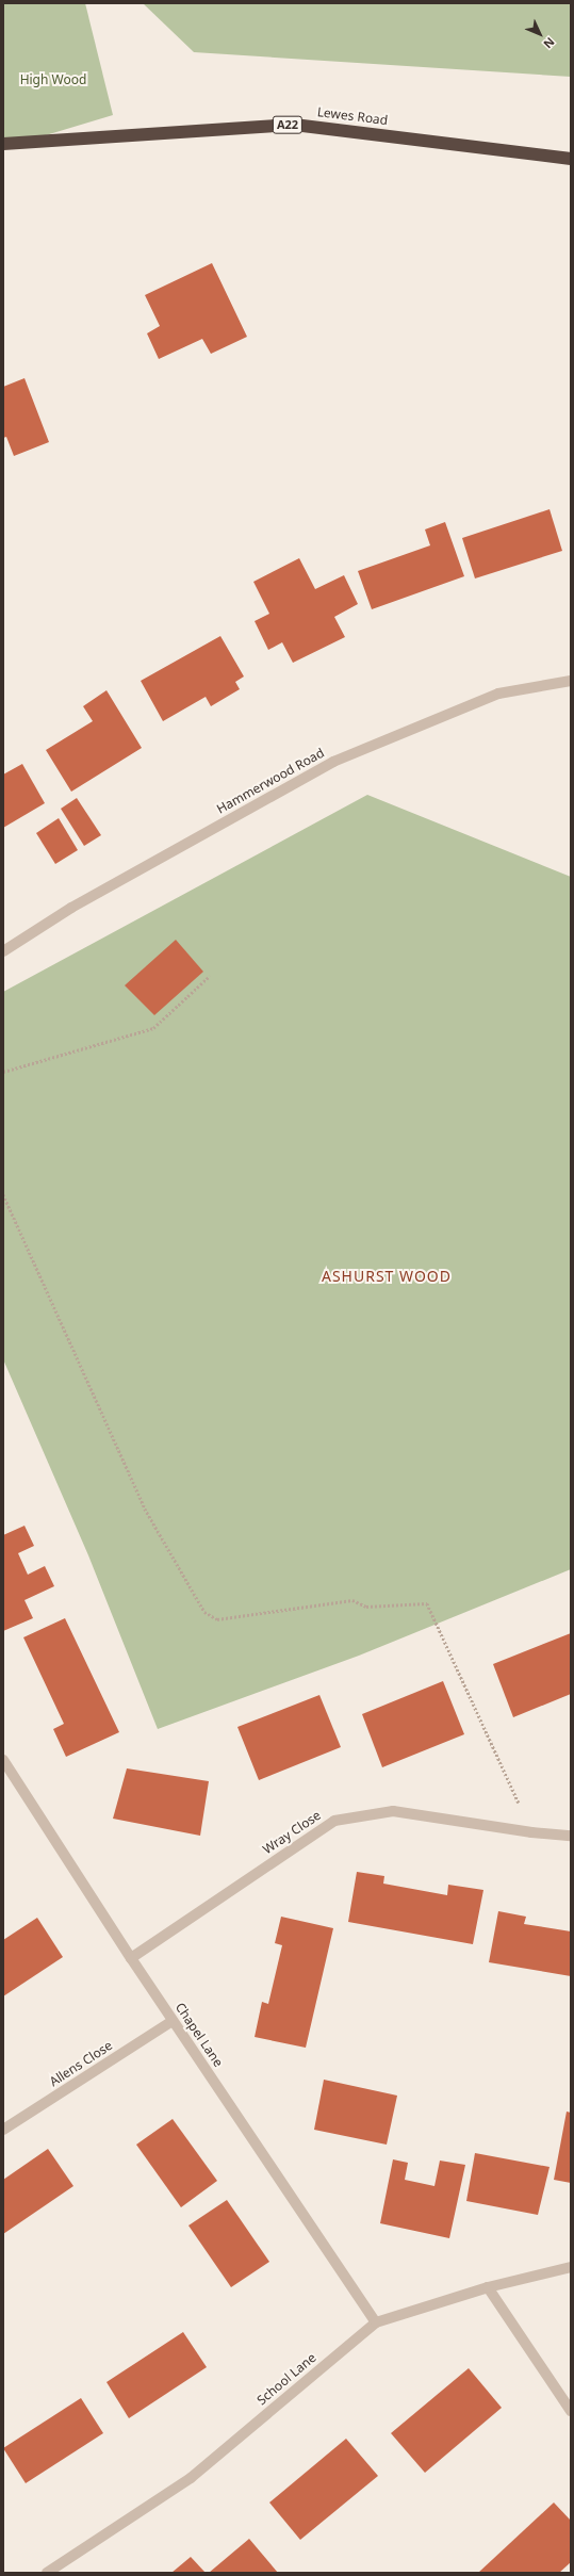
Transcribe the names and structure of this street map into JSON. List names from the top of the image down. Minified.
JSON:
{"streets":{"highway":["Lewes Road","A22"],"street":["Hammerwood Road","Wray Close","Chapel Lane","Allens Close","School Lane"]},"crossings":[["Wray Close","Chapel Lane"],["Chapel Lane","Allens Close"],["Chapel Lane","School Lane"]],"districts":["ASHURST WOOD"],"parks":["High Wood"],"north":"bottom right"}
